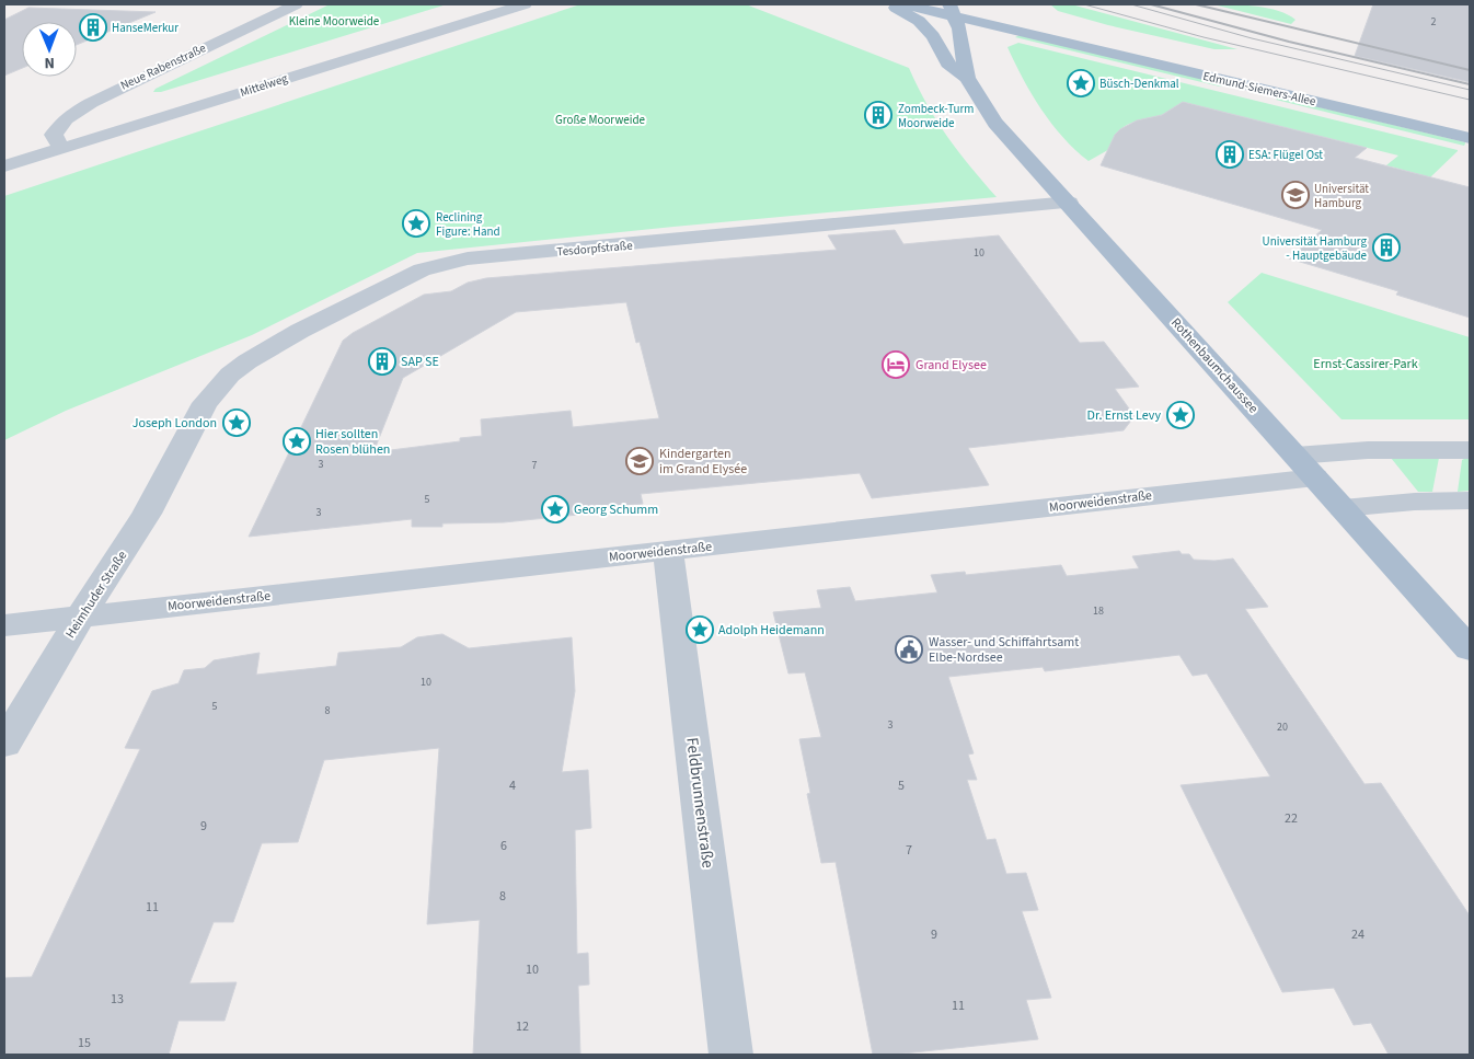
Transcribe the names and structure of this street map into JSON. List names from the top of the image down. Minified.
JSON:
{"streets":{"main road":["Edmund-Siemers-Allee","Rothenbaumchaussee"],"street":["Neue Rabenstraße","Mittelweg","Tesdorpfstraße","Moorweidenstraße","Heimhuder Straße","Feldbrunnenstraße"]},"crossings":[["Neue Rabenstraße","Mittelweg"],["Edmund-Siemers-Allee","Rothenbaumchaussee"],["Tesdorpfstraße","Rothenbaumchaussee"],["Tesdorpfstraße","Heimhuder Straße"],["Rothenbaumchaussee","Moorweidenstraße"],["Moorweidenstraße","Heimhuder Straße"],["Moorweidenstraße","Feldbrunnenstraße"]],"parks":["Kleine Moorweide","Große Moorweide","Ernst-Cassirer-Park"],"places":{"building":["HanseMerkur","Zombeck-Turm Moorweide","ESA: Flügel Ost","Universität Hamburg - Hauptgebäude","SAP SE"],"place":["Büsch-Denkmal","Reclining Figure: Hand","Dr. Ernst Levy","Joseph London","Hier sollten Rosen blühen","Georg Schumm","Adolph Heidemann"],"school or university":["Universität Hamburg","Kindergarten im Grand Elysée"],"hotel":["Grand Elysee"],"public building":["Wasser- und Schiffahrtsamt Elbe-Nordsee"]},"house_numbers":["2","10","3","7","5","3","18","10","5","8","3","20","4","5","22","9","6","7","8","11","9","24","10","13","11","12","15"],"north":"bottom"}
